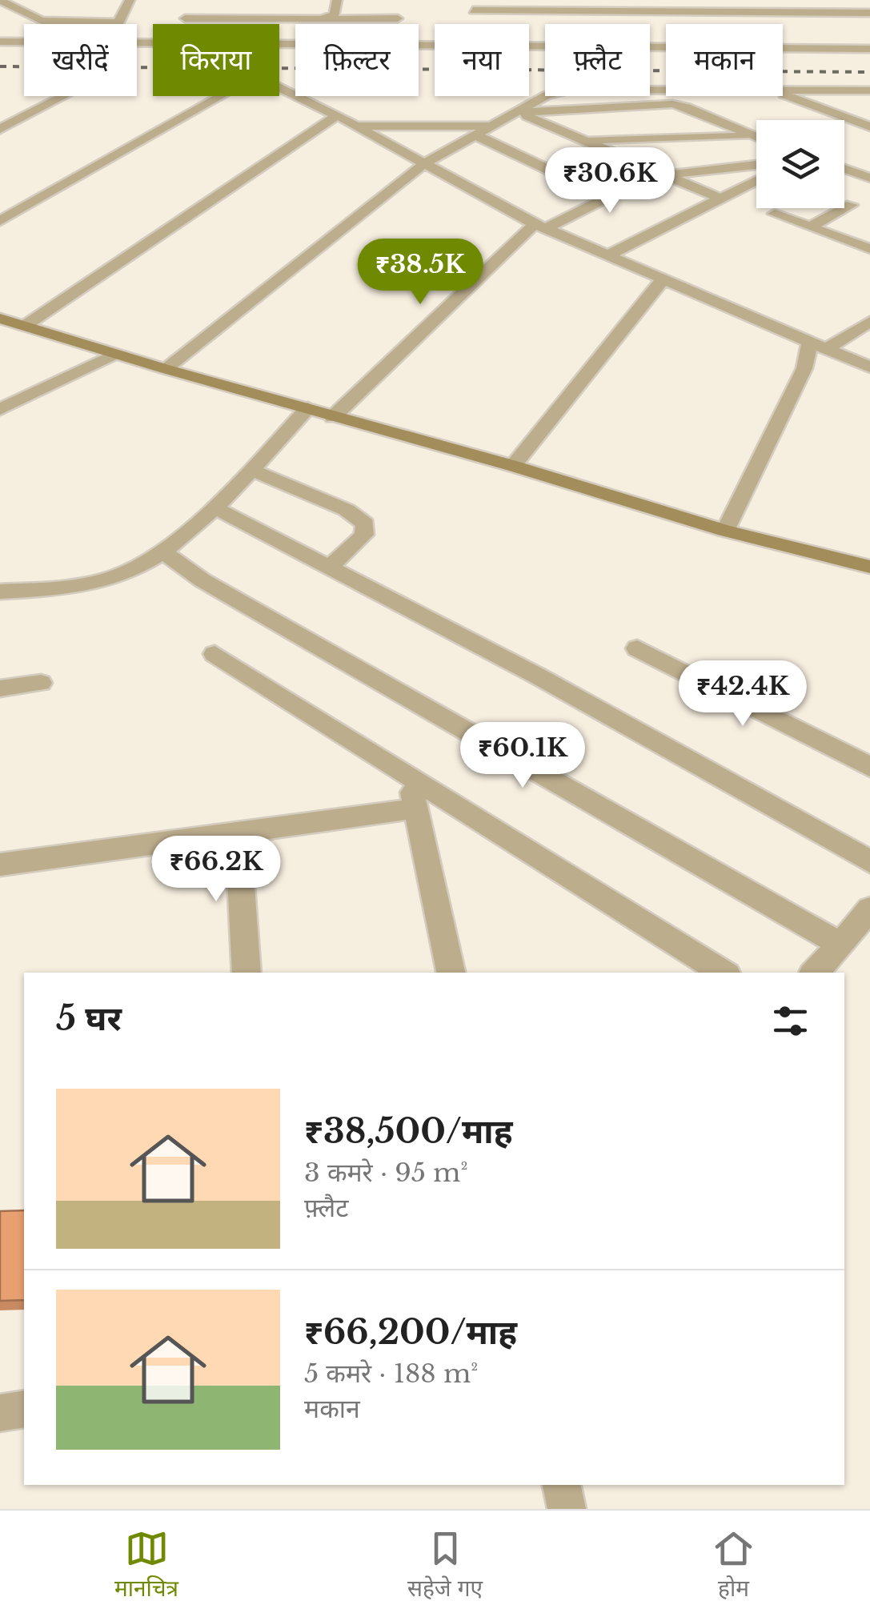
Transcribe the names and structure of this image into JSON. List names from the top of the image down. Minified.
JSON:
{"page":{"chip":["खरीदें","किराया","फ़िल्टर","नया","फ़्लैट","मकान"],"price":["₹30.6K","₹38.5K","₹42.4K","₹60.1K","₹66.2K"],"heading":"5 घर","list":[{"name":"₹38,500/माह","note":"3 कमरे · 95 m² · फ़्लैट"},{"name":"₹66,200/माह","note":"5 कमरे · 188 m² · मकान"}],"tabs":["मानचित्र","सहेजे गए","होम"]}}
